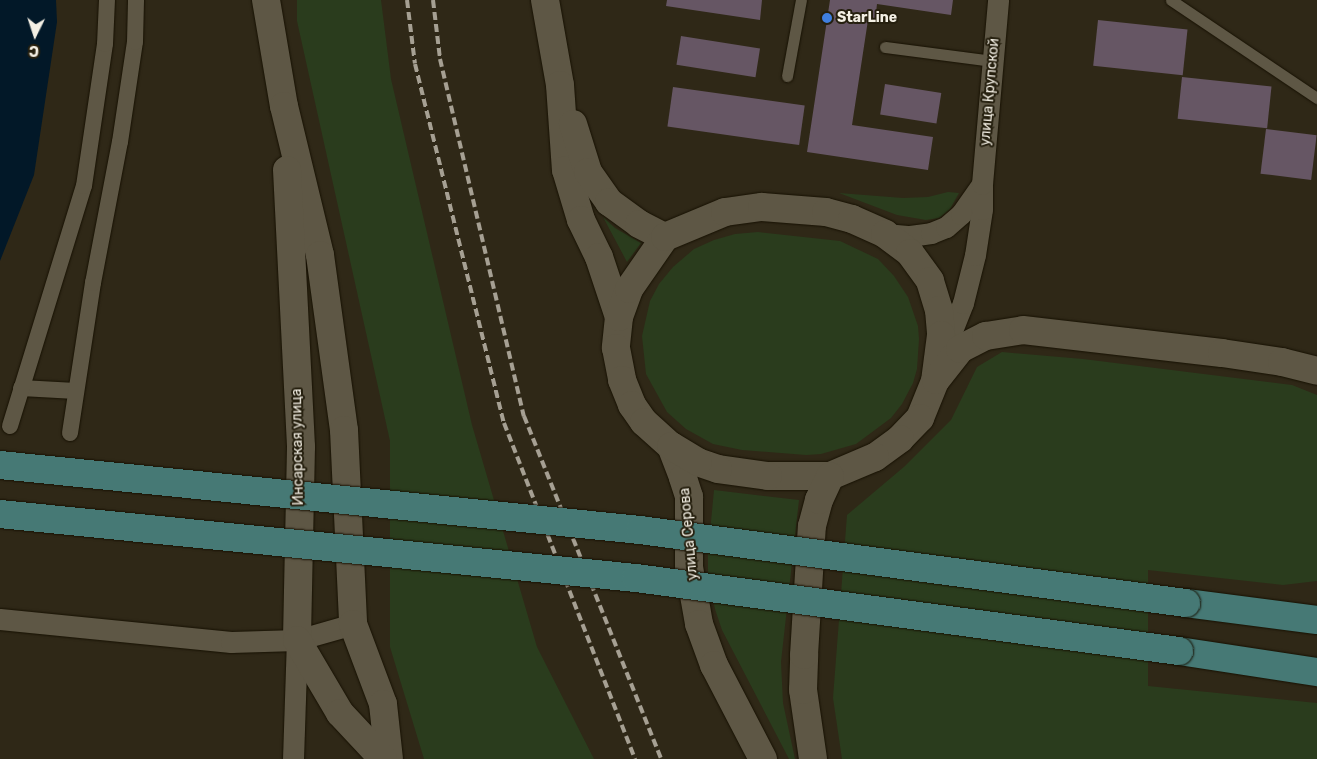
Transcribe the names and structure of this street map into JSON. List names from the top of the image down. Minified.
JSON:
{"streets":{"street":["улица Крупской","Инсарская улица","улица Серова"]},"places":["StarLine"],"north":"bottom"}
